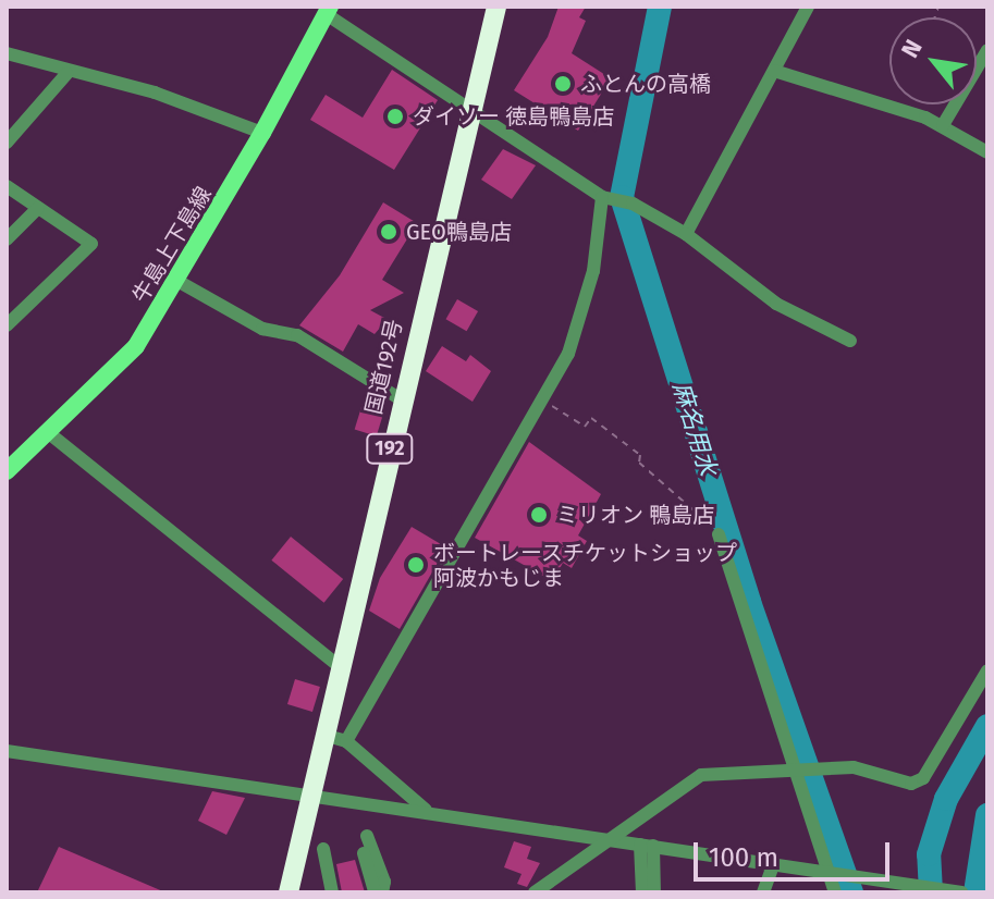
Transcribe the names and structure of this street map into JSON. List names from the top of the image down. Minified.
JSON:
{"streets":{"highway":["国道192号","192"],"main road":["牛島上下島線"]},"water":["麻名用水"],"places":["ふとんの高橋","ダイソー 徳島鴨島店","GEO鴨島店","ミリオン 鴨島店","ボートレースチケットショップ 阿波かもじま"],"scale_bar":"100 m","north":"top left"}
